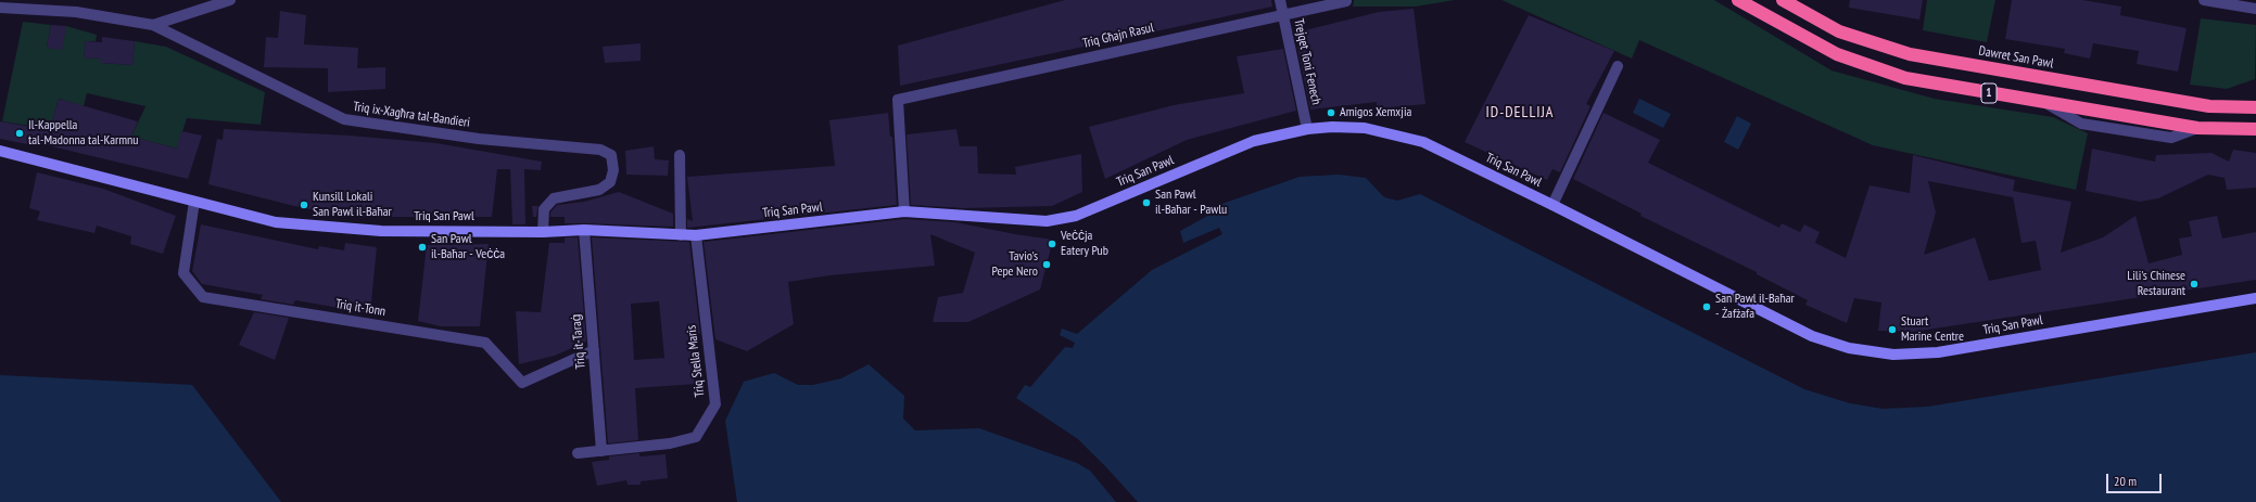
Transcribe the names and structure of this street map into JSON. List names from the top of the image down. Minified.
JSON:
{"streets":{"highway":["Dawret San Pawl","1"],"street":["Triq Għajn Rasul","Trejqet Toni Fenech","Triq ix-Xagħra tal-Bandieri","Triq San Pawl","Triq it-Tonn","Triq it-Taraġ","Triq Stella Maris"]},"crossings":[["Triq Għajn Rasul","Trejqet Toni Fenech"],["Triq Għajn Rasul","Triq San Pawl"],["Trejqet Toni Fenech","Triq San Pawl"],["Triq ix-Xagħra tal-Bandieri","Triq San Pawl"],["Triq San Pawl","Triq it-Tonn"],["Triq San Pawl","Triq it-Taraġ"],["Triq San Pawl","Triq Stella Maris"],["Triq it-Tonn","Triq it-Taraġ"],["Triq it-Taraġ","Triq Stella Maris"]],"districts":["ID-DELLIJA"],"places":["Amigos Xemxjia","Il-Kappella tal-Madonna tal-Karmnu","San Pawl il-Baħar - Pawlu","Kunsill Lokali San Pawl il-Baħar","Veċċja Eatery Pub","San Pawl il-Baħar - Veċċa","Tavio's Pepe Nero","Lili's Chinese Restaurant","San Pawl il-Baħar - Żafżafa","Stuart Marine Centre"],"scale_bar":"20 m"}
